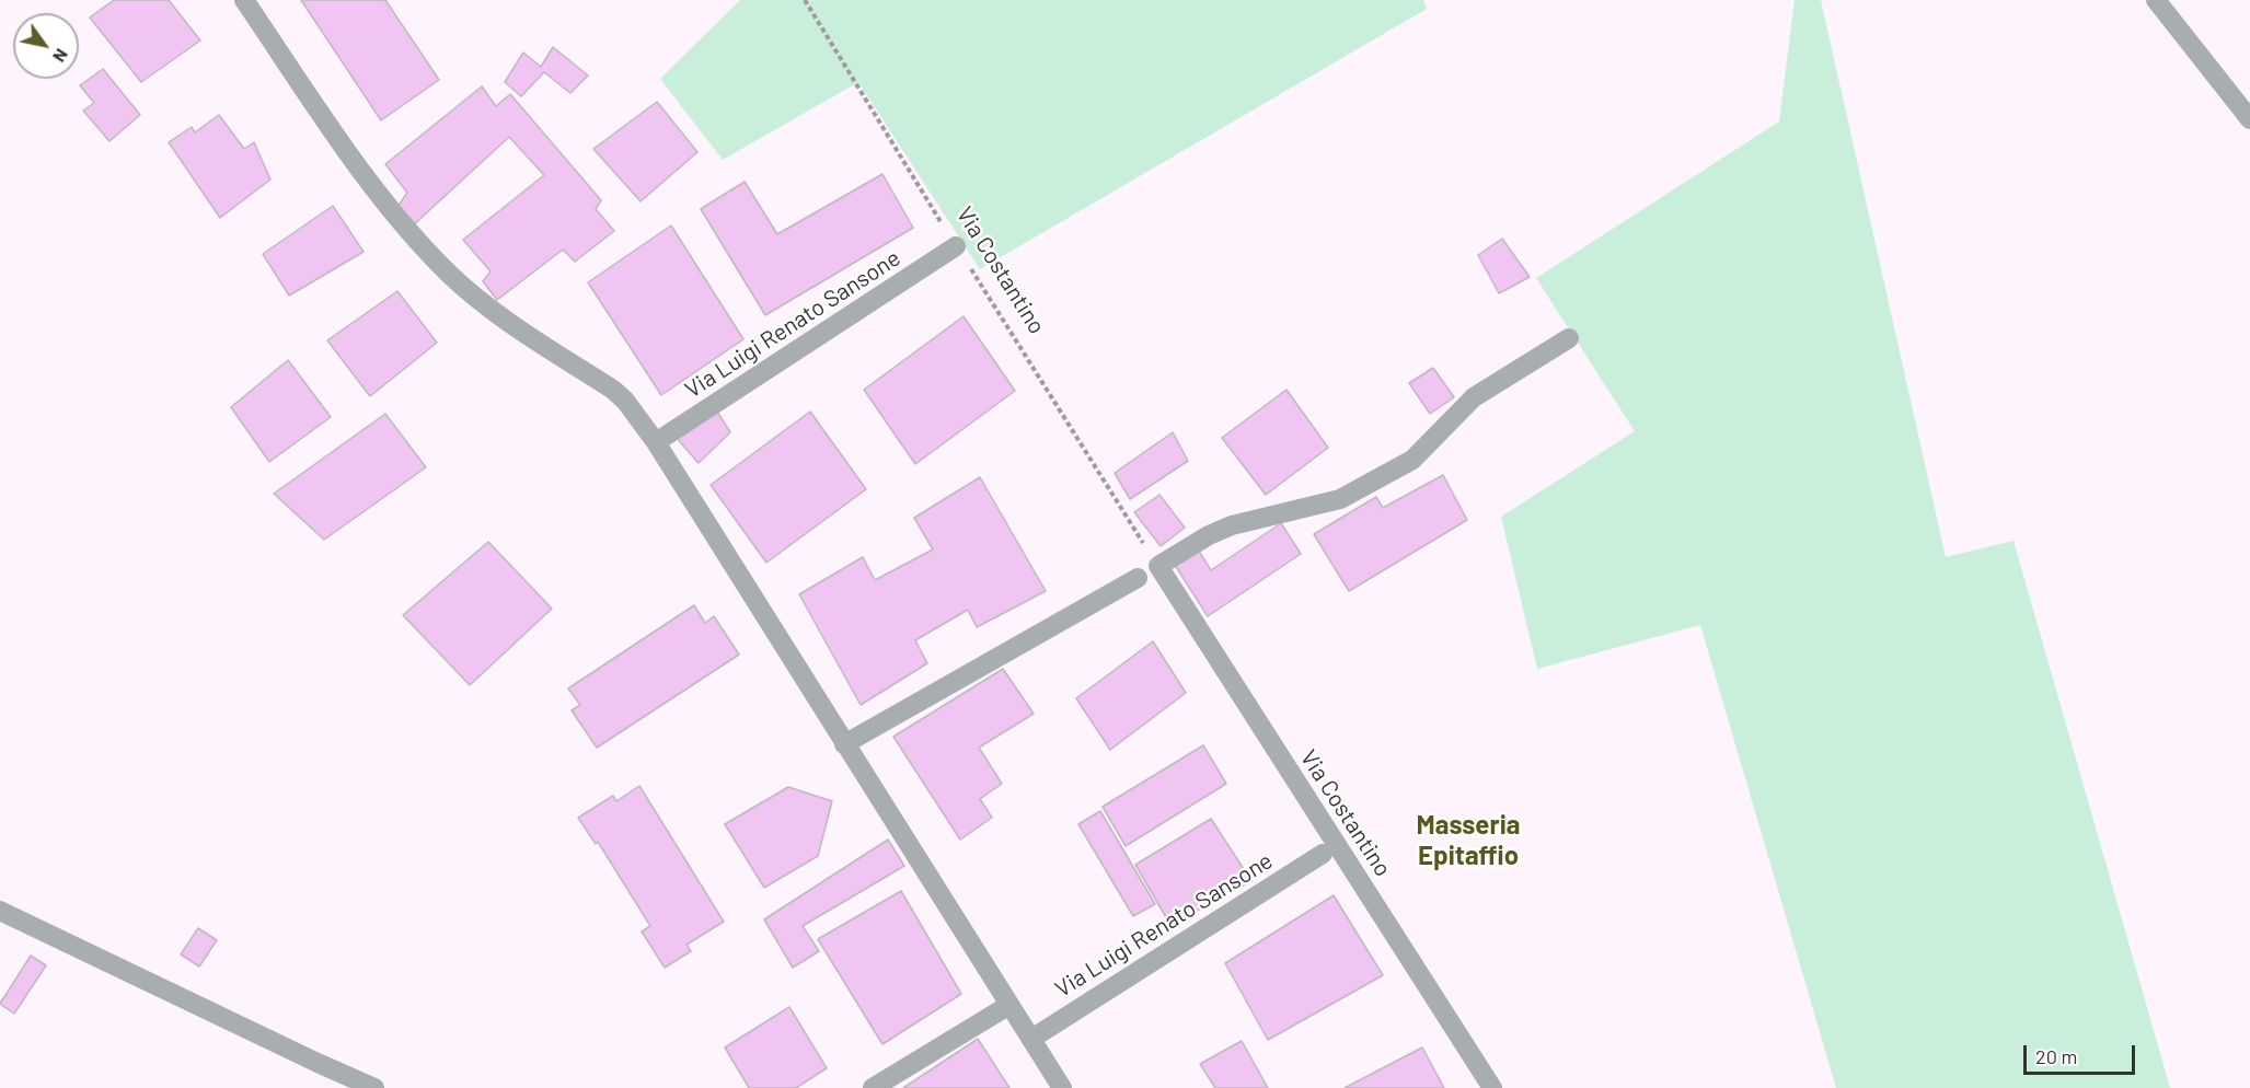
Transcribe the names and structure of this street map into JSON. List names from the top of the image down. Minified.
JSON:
{"streets":{"street":["Via Costantino","Via Luigi Renato Sansone"]},"crossings":[["Via Costantino","Via Luigi Renato Sansone"]],"districts":["Masseria Epitaffio"],"scale_bar":"20 m","north":"bottom right"}
